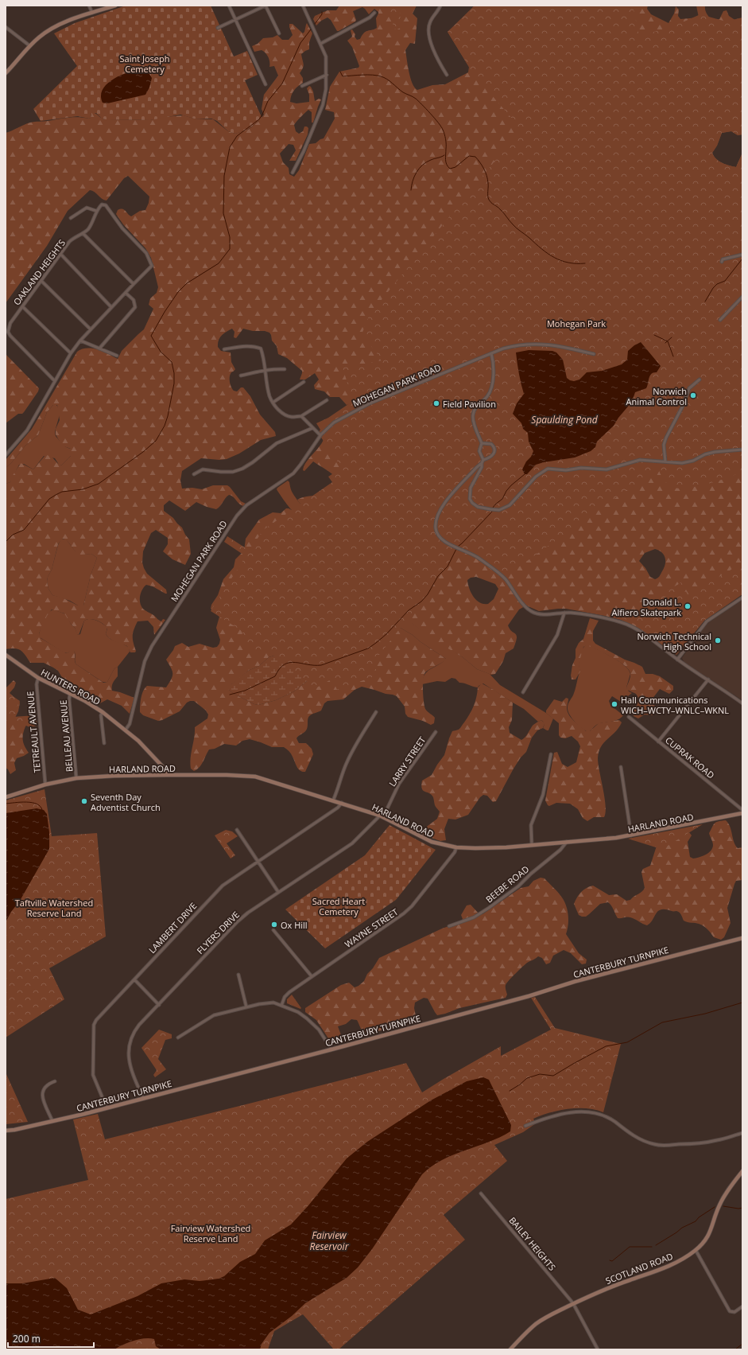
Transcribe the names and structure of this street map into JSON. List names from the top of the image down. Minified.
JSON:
{"streets":{"street":["OAKLAND HEIGHTS","MOHEGAN PARK ROAD","HUNTERS ROAD","TETREAULT AVENUE","BELLEAU AVENUE","CUPRAK ROAD","LARRY STREET","HARLAND ROAD","BEEBE ROAD","LAMBERT DRIVE","WAYNE STREET","FLYERS DRIVE","CANTERBURY TURNPIKE","BAILEY HEIGHTS","SCOTLAND ROAD"]},"crossings":[["MOHEGAN PARK ROAD","HUNTERS ROAD"],["HUNTERS ROAD","TETREAULT AVENUE"],["HUNTERS ROAD","BELLEAU AVENUE"],["HUNTERS ROAD","HARLAND ROAD"],["TETREAULT AVENUE","HARLAND ROAD"],["BELLEAU AVENUE","HARLAND ROAD"],["LARRY STREET","HARLAND ROAD"],["LARRY STREET","FLYERS DRIVE"],["HARLAND ROAD","BEEBE ROAD"],["HARLAND ROAD","LAMBERT DRIVE"],["HARLAND ROAD","WAYNE STREET"],["HARLAND ROAD","FLYERS DRIVE"],["LAMBERT DRIVE","CANTERBURY TURNPIKE"],["FLYERS DRIVE","CANTERBURY TURNPIKE"],["BAILEY HEIGHTS","SCOTLAND ROAD"]],"water":["Spaulding Pond","Fairview Reservoir"],"parks":["Saint Joseph Cemetery","Mohegan Park","Sacred Heart Cemetery","Taftville Watershed Reserve Land","Fairview Watershed Reserve Land"],"places":["Norwich Animal Control","Field Pavilion","Donald L. Alfiero Skatepark","Norwich Technical High School","Hall Communications WICH–WCTY–WNLC–WKNL","Seventh Day Adventist Church","Ox Hill"],"scale_bar":"200 m"}
